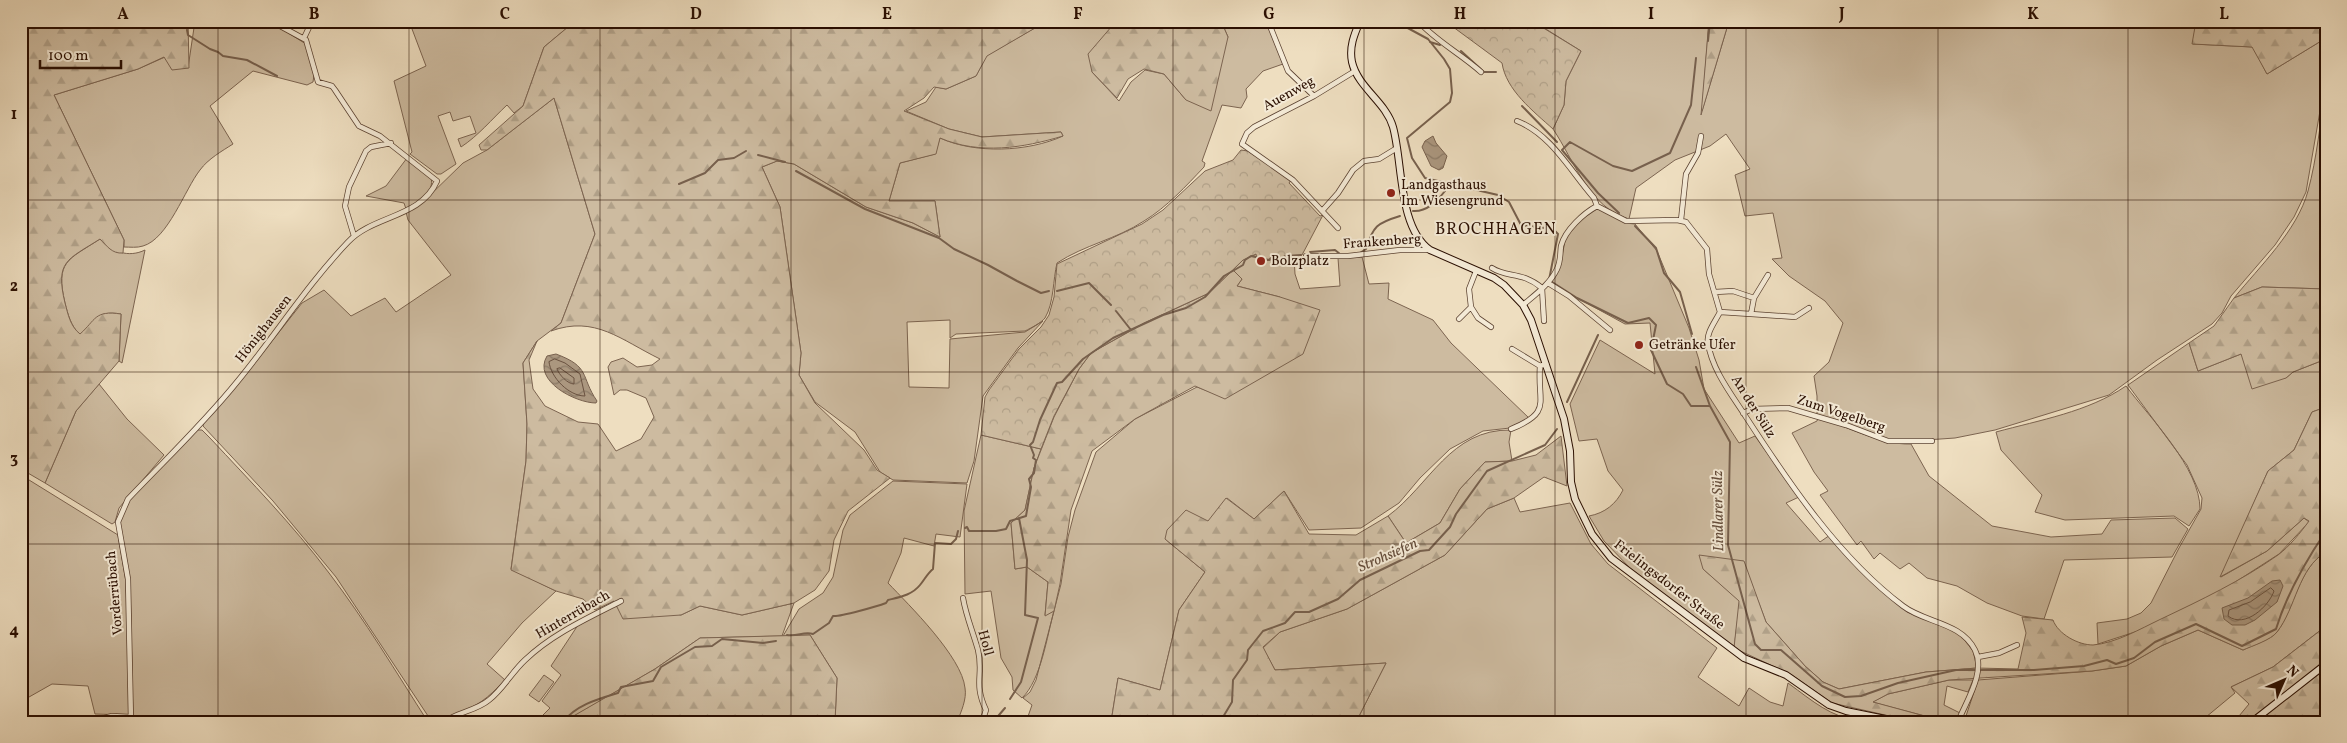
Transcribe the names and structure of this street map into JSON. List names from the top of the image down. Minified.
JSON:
{"streets":{"main road":["Frielingsdorfer Straße"],"street":["Auenweg","Frankenberg","Hönighausen","An der Sülz","Zum Vogelberg","Vorderrübach","Hinterrübach","Holl"]},"crossings":[["Auenweg","Frielingsdorfer Straße"],["Frankenberg","Frielingsdorfer Straße"],["Hönighausen","Vorderrübach"],["An der Sülz","Zum Vogelberg"]],"districts":["BROCHHAGEN"],"water":["Lindlarer Sülz","Strohsiefen"],"places":["Landgasthaus Im Wiesengrund","Bolzplatz","Getränke Ufer"],"scale_bar":"100 m","north":"top right","grid":{"columns":["A","B","C","D","E","F","G","H","I","J","K","L"],"rows":["1","2","3","4"]}}
